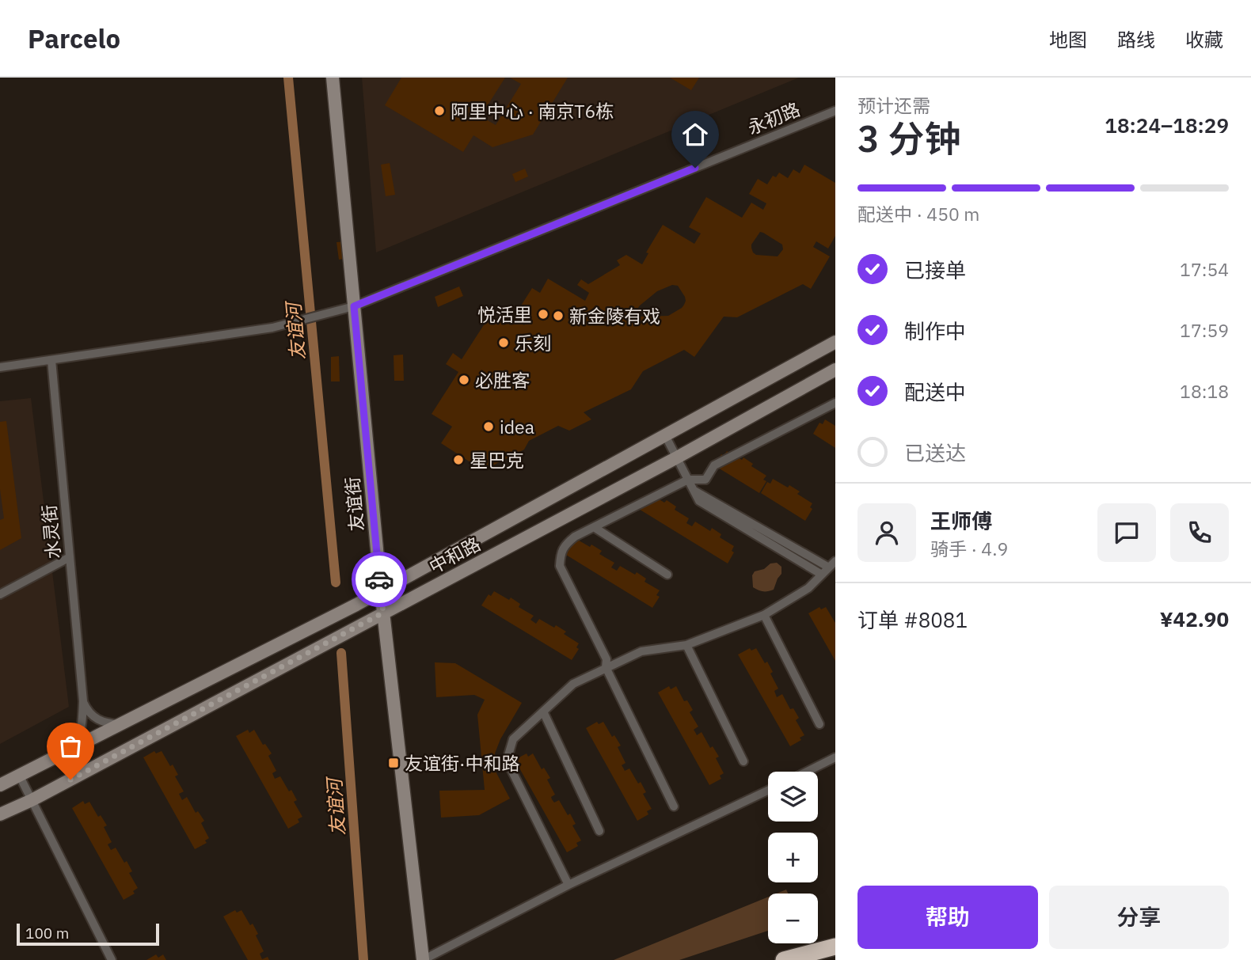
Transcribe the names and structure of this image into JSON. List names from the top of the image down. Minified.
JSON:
{"streets":{"main road":["友谊街","中和路"],"street":["永初路","水灵街"]},"crossings":[["永初路","友谊街"],["永初路","水灵街"],["友谊街","中和路"],["水灵街","中和路"]],"water":["友谊河"],"places":{"other":["阿里中心 · 南京T6栋","悦活里","新金陵有戏","乐刻","必胜客","idea","星巴克"],"transit":["友谊街·中和路"]},"scale_bar":"100 m","page":{"header":"Parcelo","nav":["地图","路线","收藏"],"heading":["3 分钟","预计还需","18:24–18:29"],"panel":["王师傅","骑手 · 4.9","订单 #8081","¥42.90"],"bar":"配送中 · 450 m","list":[["已接单","17:54"],["制作中","17:59"],["配送中","18:18"],"已送达"],"map_buttons":["+","−"],"buttons":["帮助","分享"],"scale":"100 m"}}
